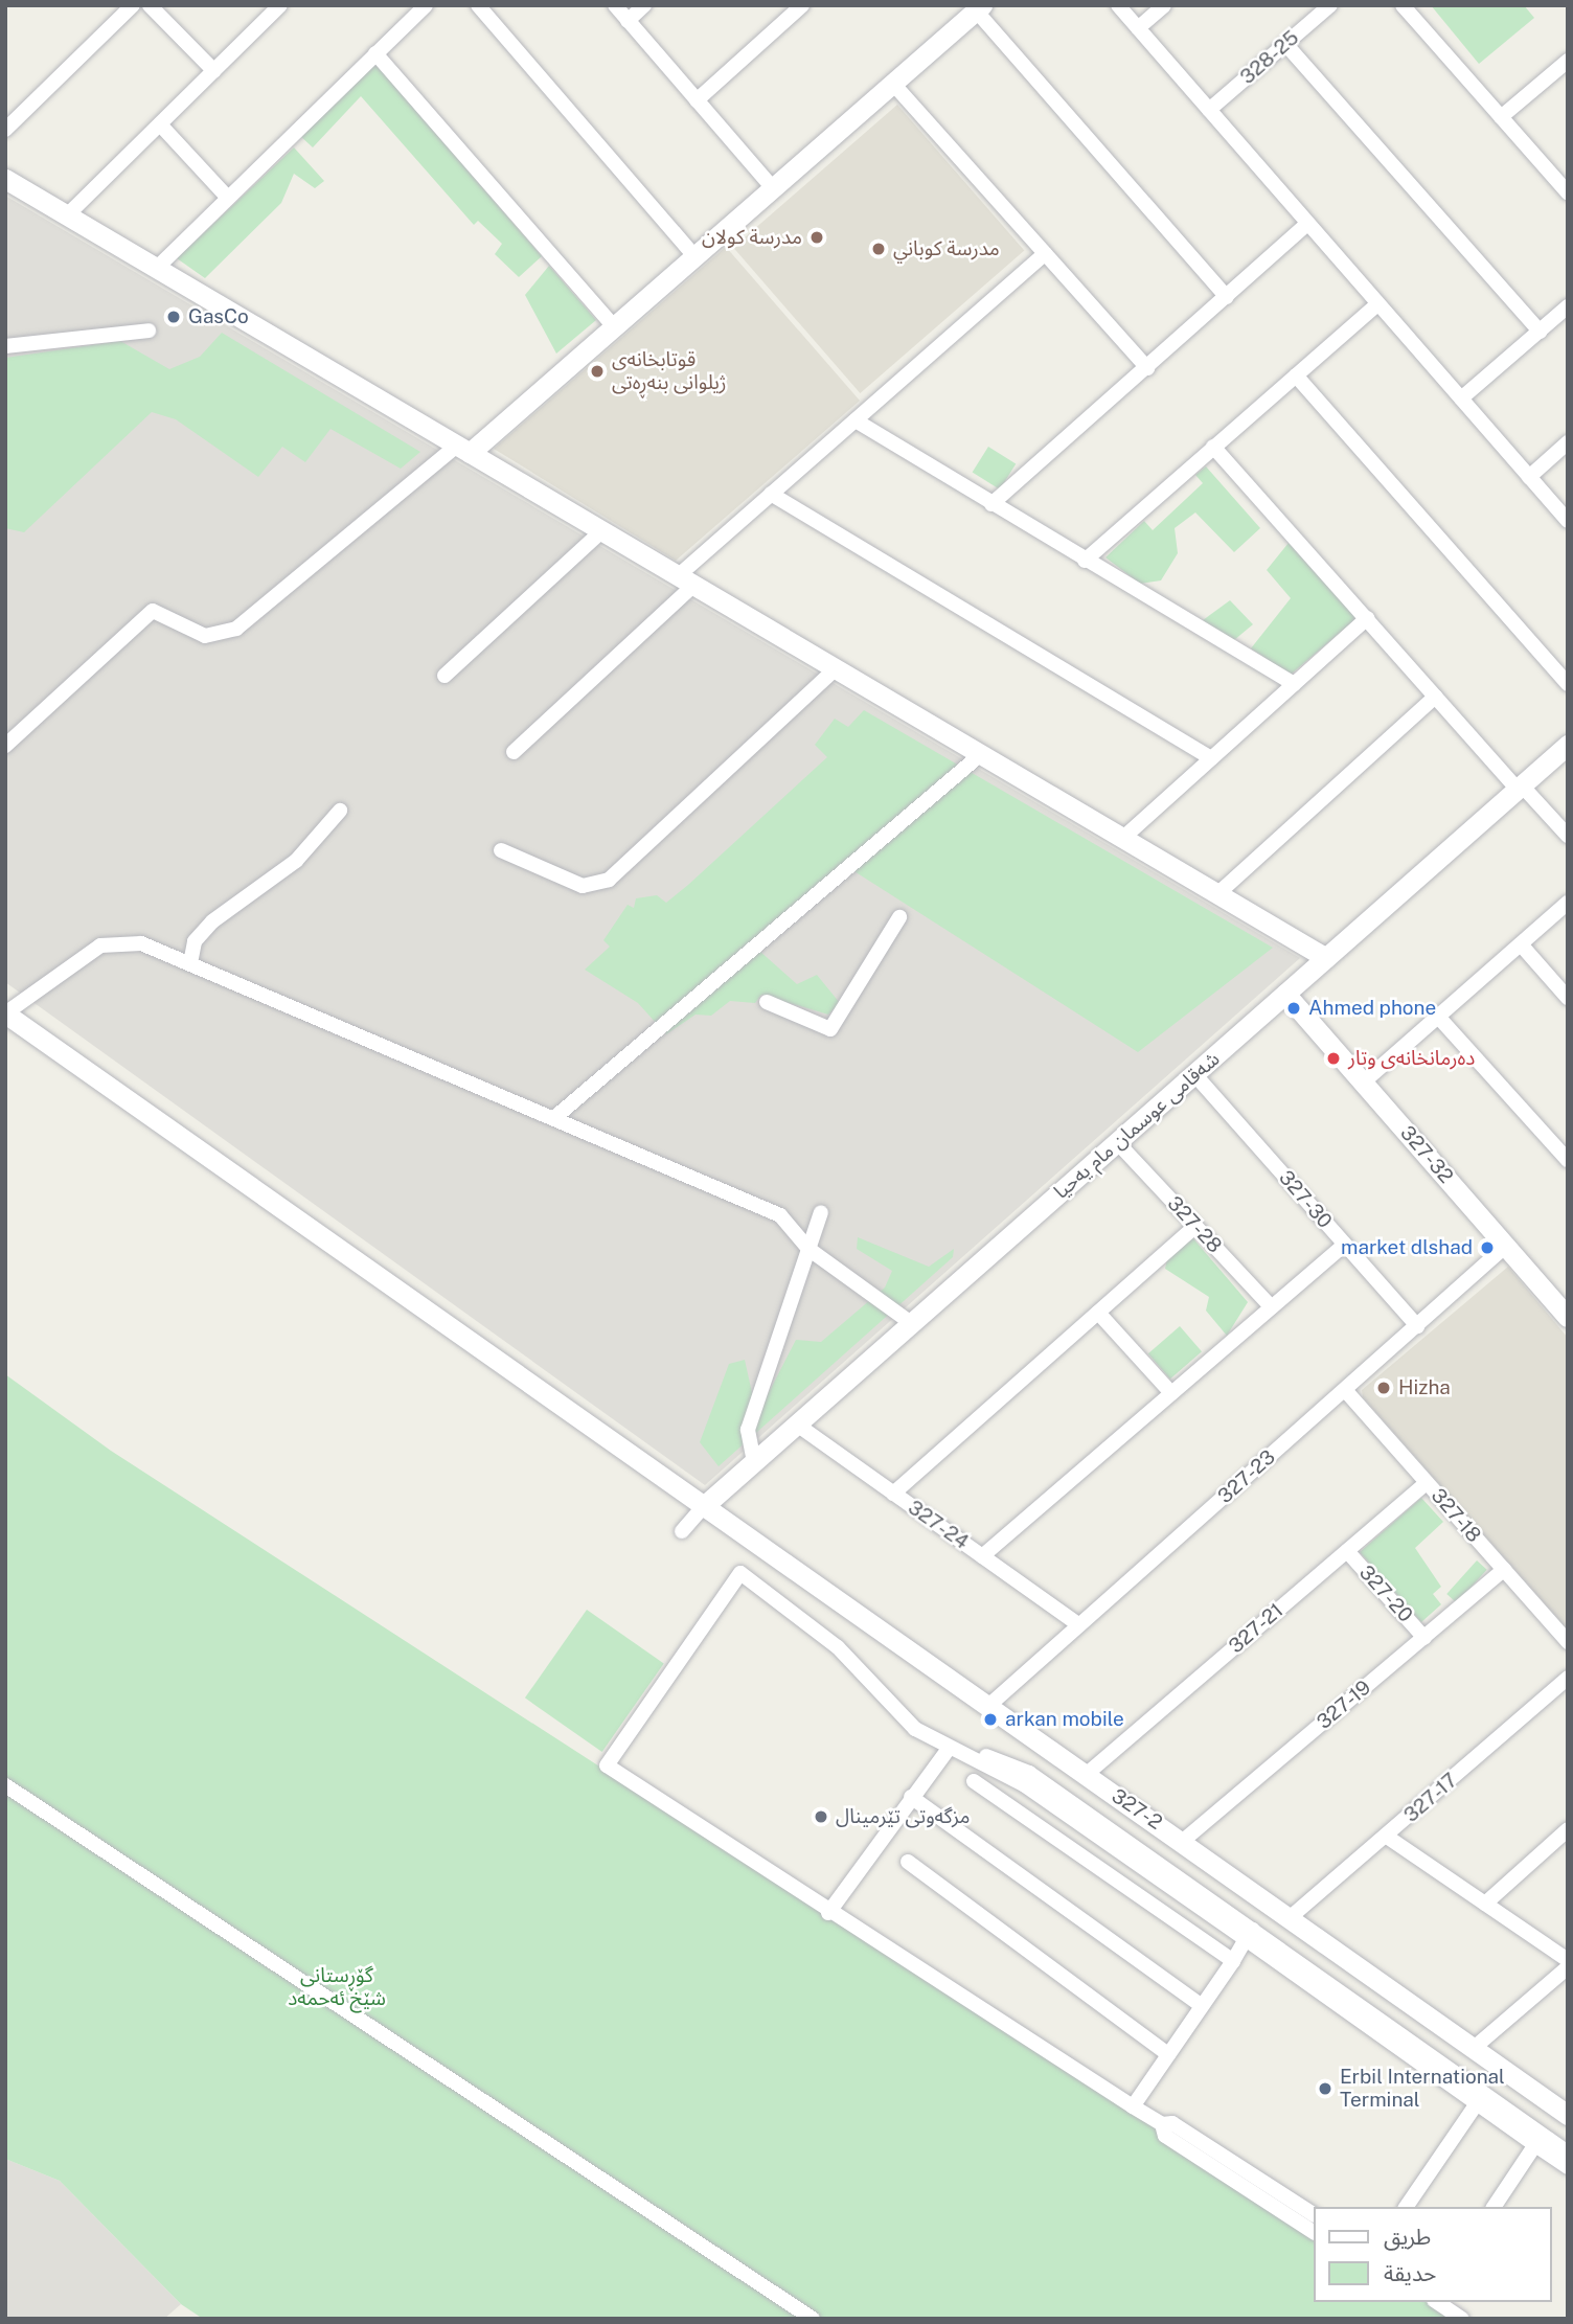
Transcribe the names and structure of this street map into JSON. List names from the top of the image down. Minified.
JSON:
{"streets":{"street":["328-25","شەقامی عوسمان مام یەحیا","327-32","327-30","327-28","327-23","327-18","327-24","327-20","327-21","327-19","327-17","327-2"]},"crossings":[["شەقامی عوسمان مام یەحیا","327-32"],["شەقامی عوسمان مام یەحیا","327-30"],["شەقامی عوسمان مام یەحیا","327-28"],["شەقامی عوسمان مام یەحیا","327-24"],["شەقامی عوسمان مام یەحیا","327-2"],["327-32","327-23"],["327-30","327-23"],["327-23","327-18"],["327-23","327-24"],["327-23","327-2"],["327-18","327-21"],["327-18","327-19"],["327-20","327-21"],["327-20","327-19"],["327-21","327-2"],["327-19","327-2"],["327-17","327-2"]],"parks":["گۆڕستانی شێخ ئەحمەد"],"places":["مدرسة كولان","مدرسة كوباني","GasCo","قوتابخانەی ژیلوانی بنەڕەتی","Ahmed phone","دەرمانخانەی وتار","market dlshad","Hizha","arkan mobile","مزگەوتی تێرمینال","Erbil International Terminal"],"legend":["طريق","حديقة"]}
